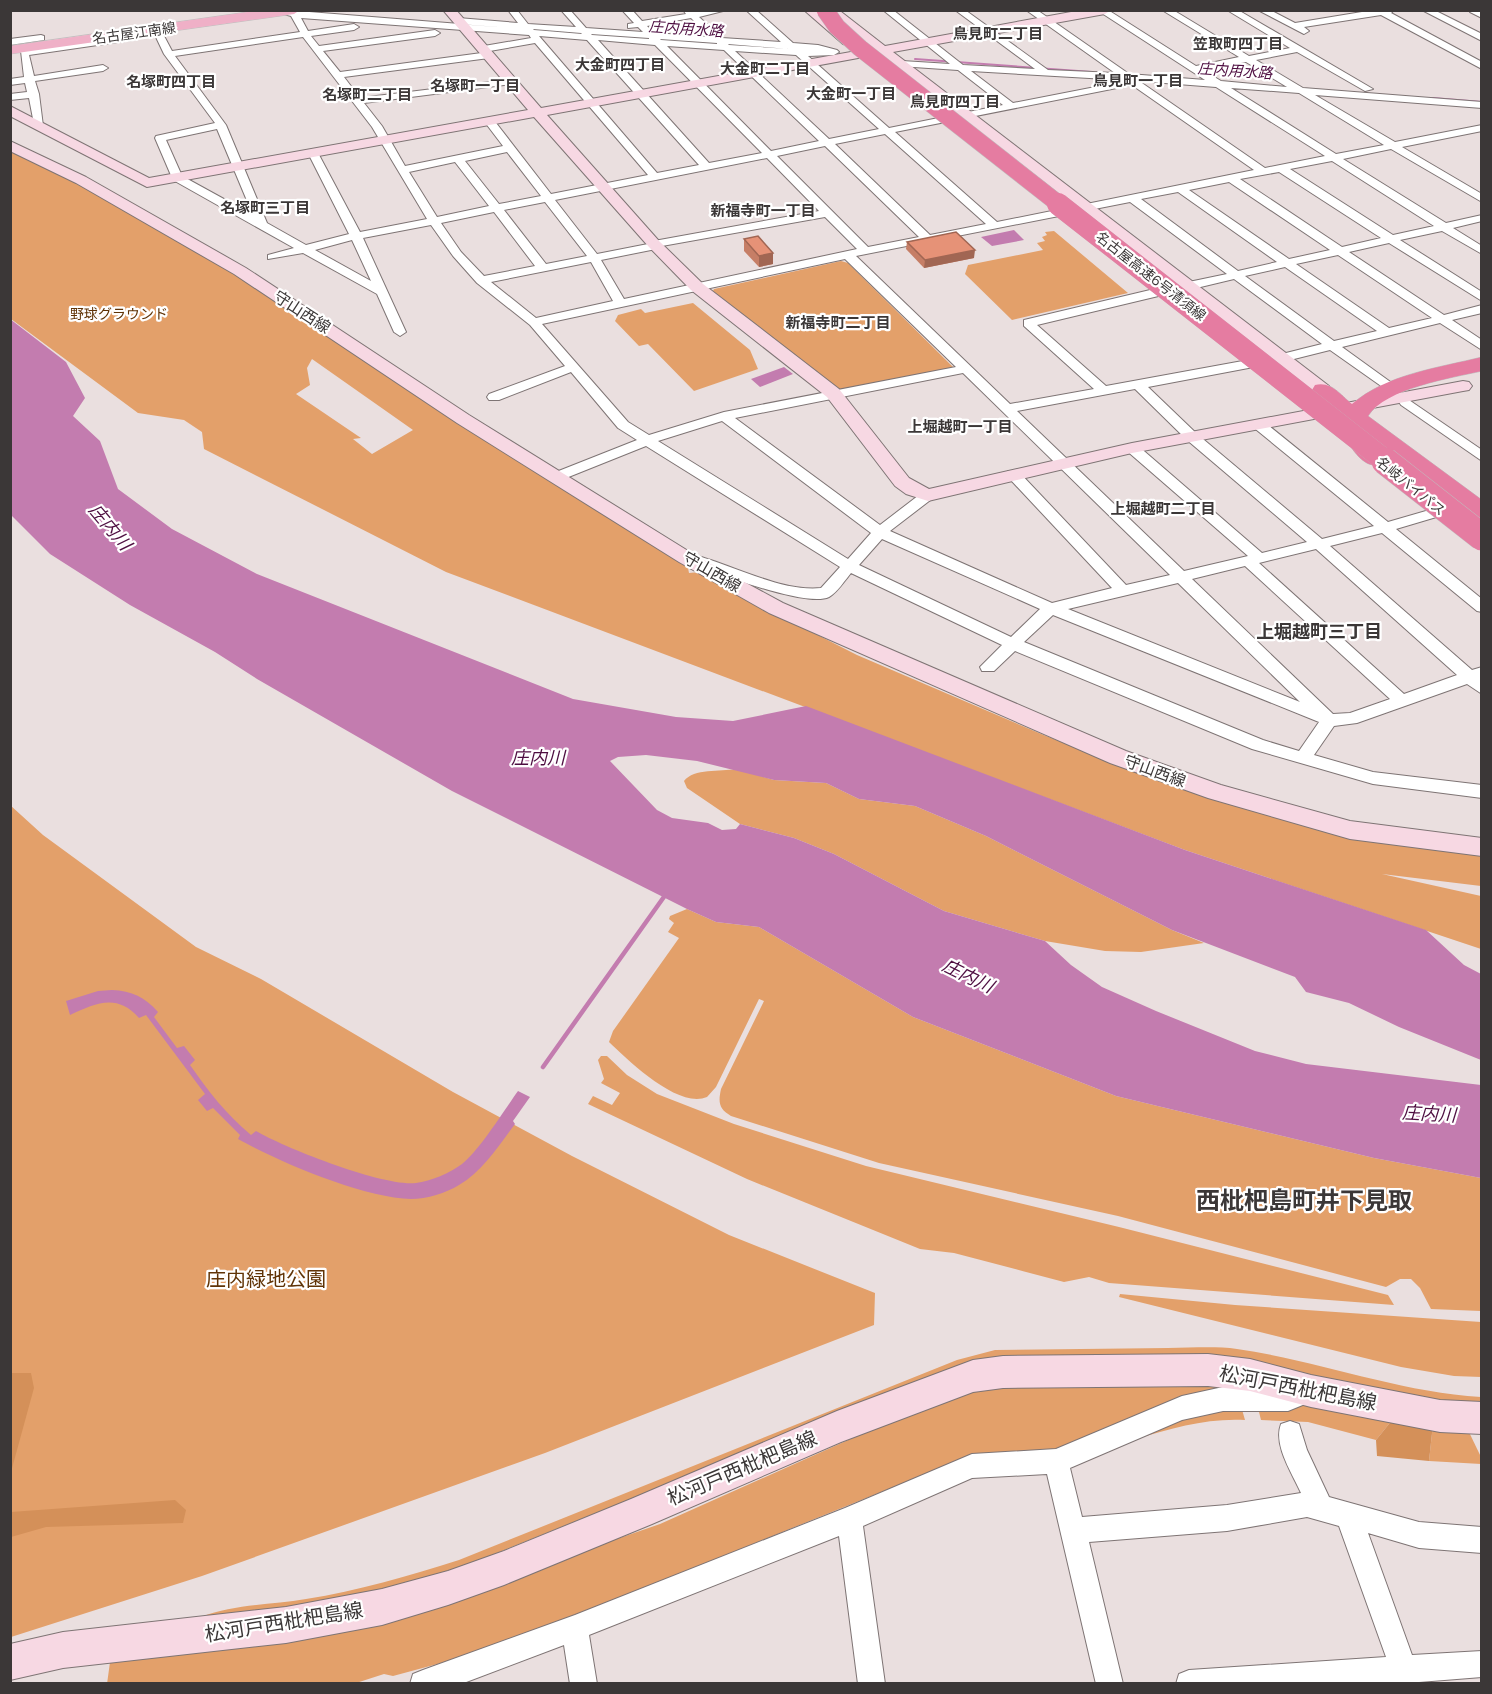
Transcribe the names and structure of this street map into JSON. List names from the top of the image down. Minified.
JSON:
{"streets":{"highway":["名古屋高速6号清須線","名岐バイパス"],"main road":["名古屋江南線"],"street":["守山西線","松河戸西枇杷島線"]},"crossings":[["名古屋高速6号清須線","名岐バイパス"]],"districts":["鳥見町二丁目","笠取町四丁目","大金町四丁目","大金町二丁目","鳥見町一丁目","名塚町四丁目","名塚町一丁目","大金町一丁目","名塚町二丁目","鳥見町四丁目","名塚町三丁目","新福寺町一丁目","新福寺町二丁目","上堀越町一丁目","上堀越町二丁目","上堀越町三丁目","西枇杷島町井下見取"],"water":["庄内用水路","庄内川"],"parks":["野球グラウンド","庄内緑地公園"]}
